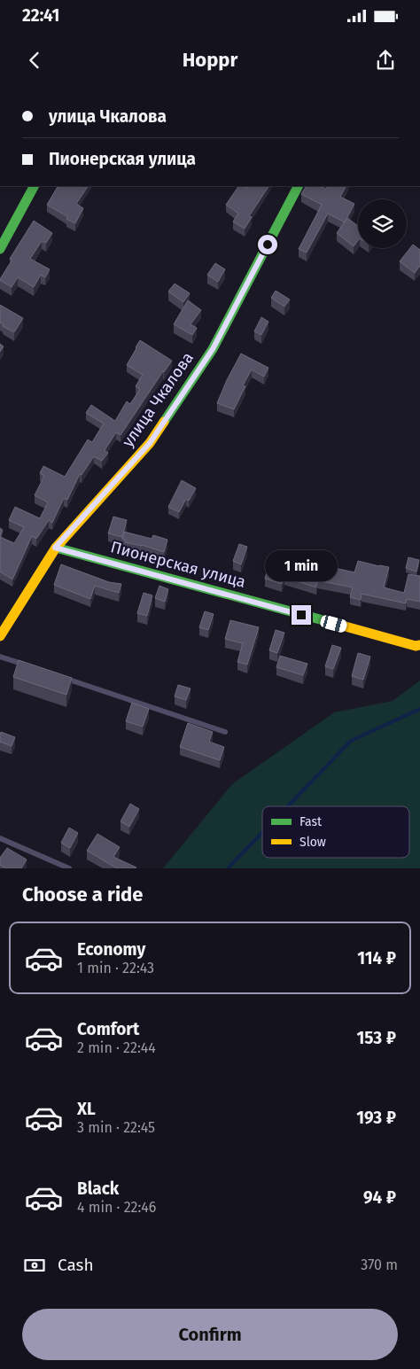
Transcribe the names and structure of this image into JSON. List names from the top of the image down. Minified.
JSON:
{"streets":{"street":["улица Чкалова","Пионерская улица"]},"crossings":[["улица Чкалова","Пионерская улица"]],"legend":["Fast","Slow"],"page":{"status":"22:41","header":"Hoppr","banner":["улица Чкалова","Пионерская улица"],"bubble":"1 min","heading":"Choose a ride","list":[{"name":"Economy","note":"1 min · 22:43","value":"114 ₽"},{"name":"Comfort","note":"2 min · 22:44","value":"153 ₽"},{"name":"XL","note":"3 min · 22:45","value":"193 ₽"},{"name":"Black","note":"4 min · 22:46","value":"94 ₽"}],"pay":["Cash","370 m"],"buttons":"Confirm"}}
